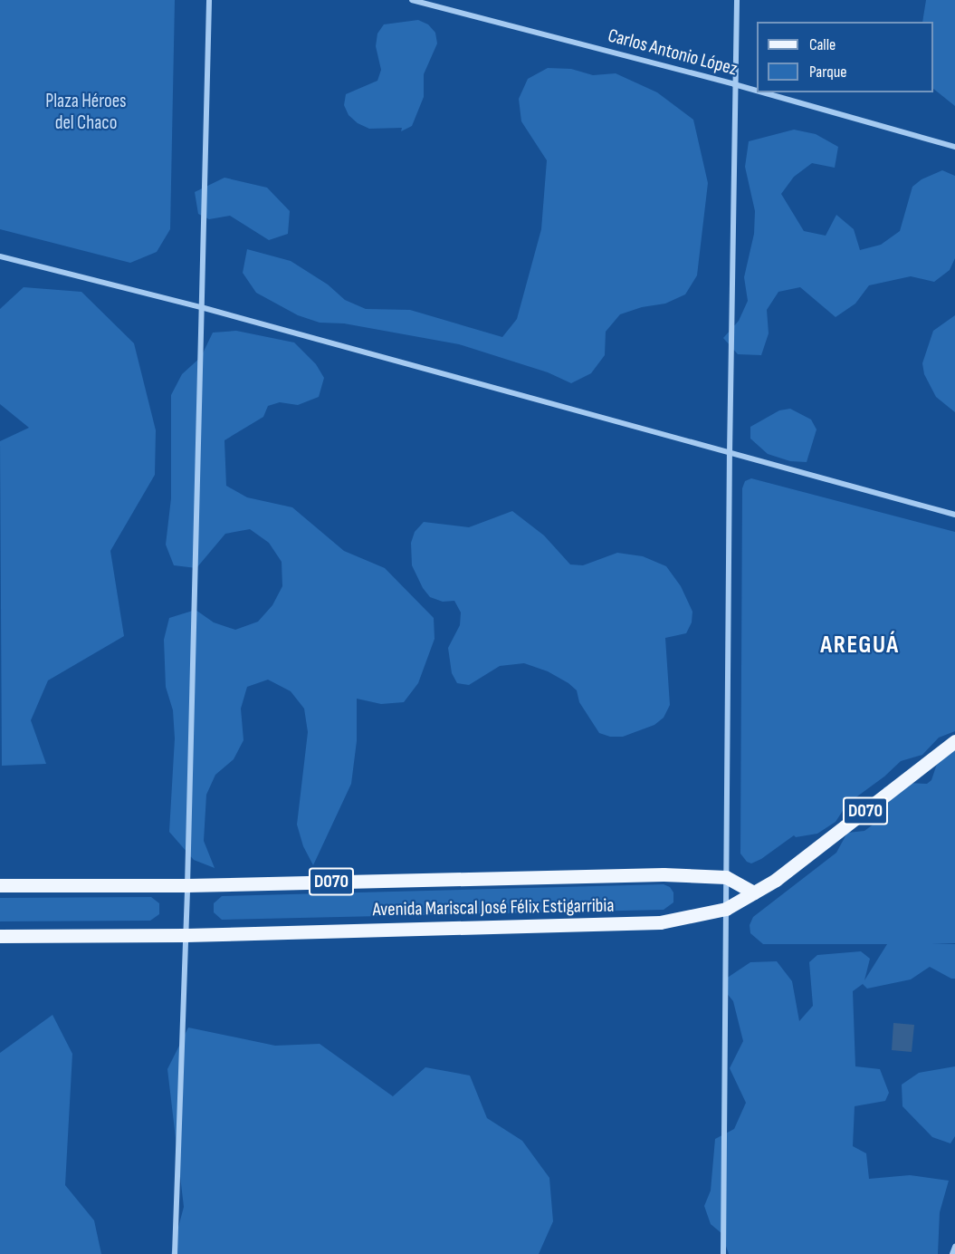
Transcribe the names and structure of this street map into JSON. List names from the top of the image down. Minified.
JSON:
{"streets":{"main road":["D070","Avenida Mariscal José Félix Estigarribia"],"street":["Carlos Antonio López"]},"districts":["AREGUÁ"],"parks":["Plaza Héroes del Chaco"],"legend":["Calle","Parque"]}
